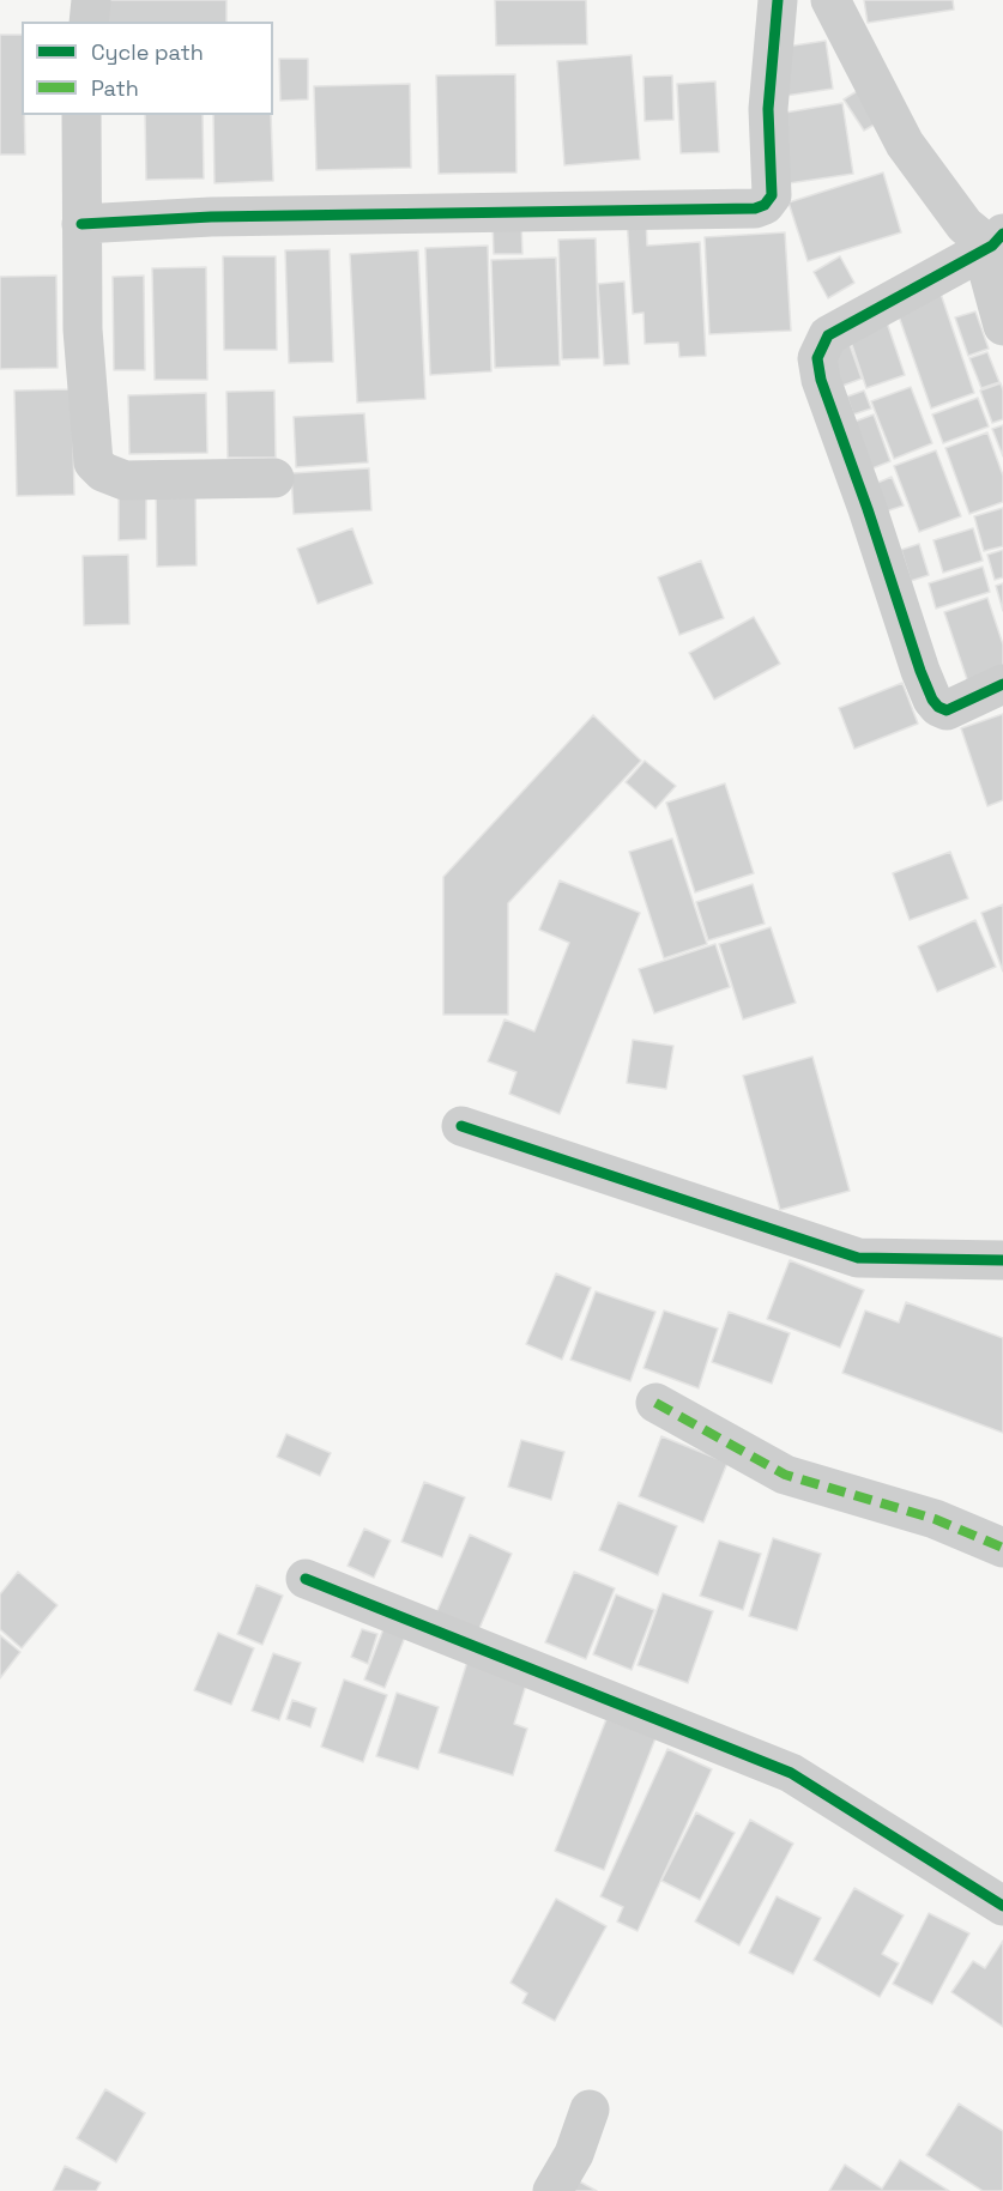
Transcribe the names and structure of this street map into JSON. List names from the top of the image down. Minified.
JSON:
{"legend":["Cycle path","Path"]}
